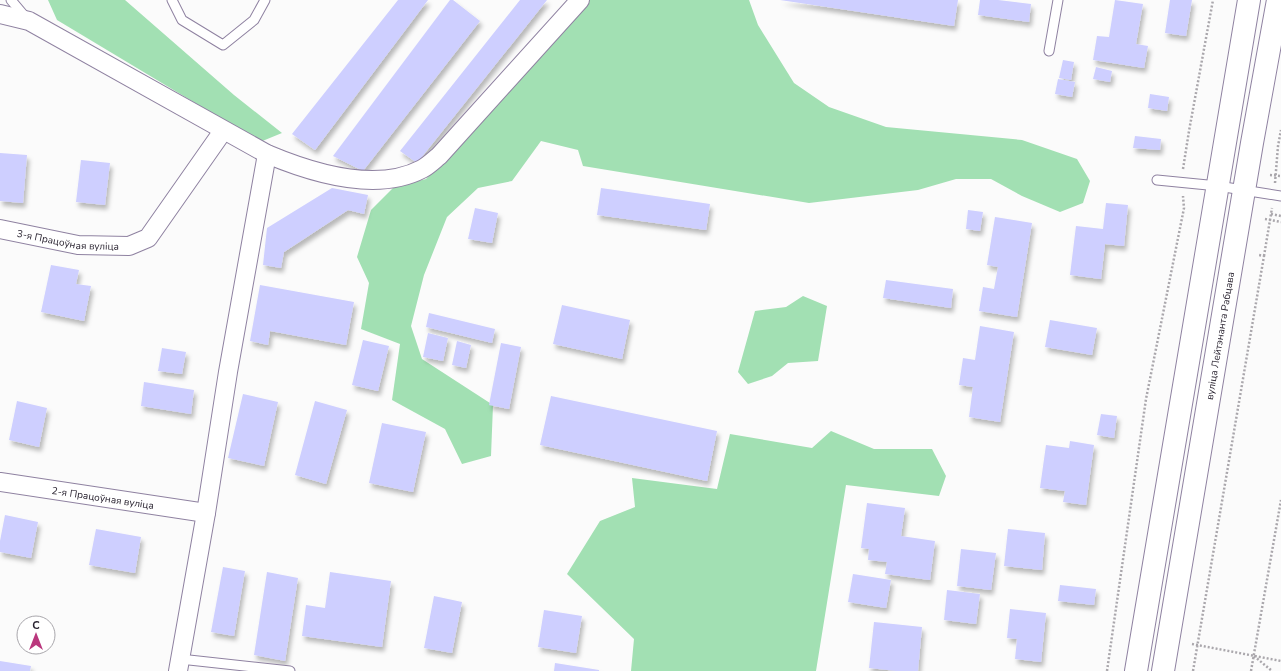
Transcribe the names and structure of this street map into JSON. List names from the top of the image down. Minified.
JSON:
{"streets":{"highway":["вуліца Лейтэнанта Рабцава"],"street":["3-я Працоўная вуліца","2-я Працоўная вуліца"]},"north":"top"}
